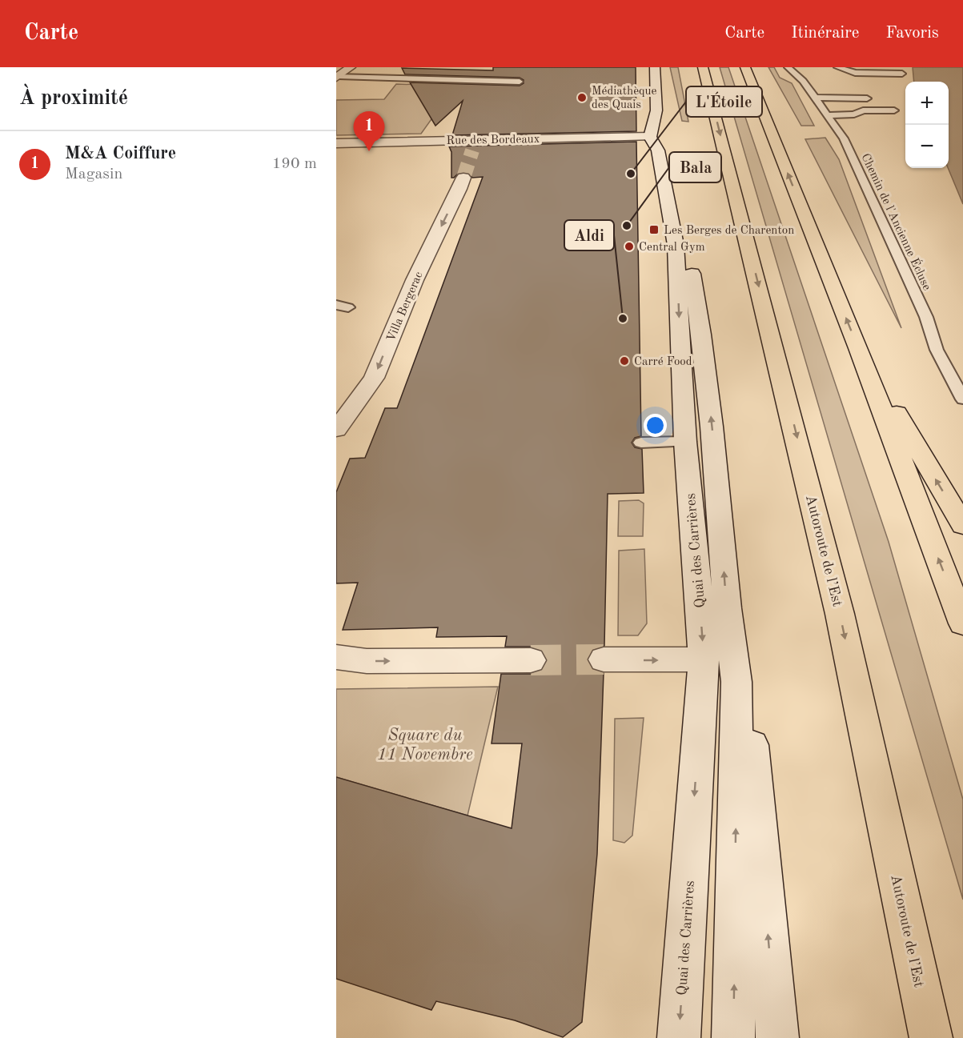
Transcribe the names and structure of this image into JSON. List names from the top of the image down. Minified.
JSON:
{"streets":{"highway":["Autoroute de l’Est"],"main road":["Rue des Bordeaux","Villa Bergerac","Quai des Carrières"],"lane":["Chemin de l'Ancienne Écluse"]},"crossings":[["Rue des Bordeaux","Quai des Carrières"]],"one_way":["Villa Bergerac"],"parks":["Square du 11 Novembre"],"places":{"other":["Médiathèque des Quais","L'Étoile","Bala","Central Gym","Aldi","Carré Food"],"transit":["Les Berges de Charenton"]},"page":{"header":"Carte","nav":["Carte","Itinéraire","Favoris"],"heading":"À proximité","map_buttons":["+","−"],"pins":"1","list":[{"mark":"1","name":"M&A Coiffure","note":"Magasin","value":"190 m"}]}}
